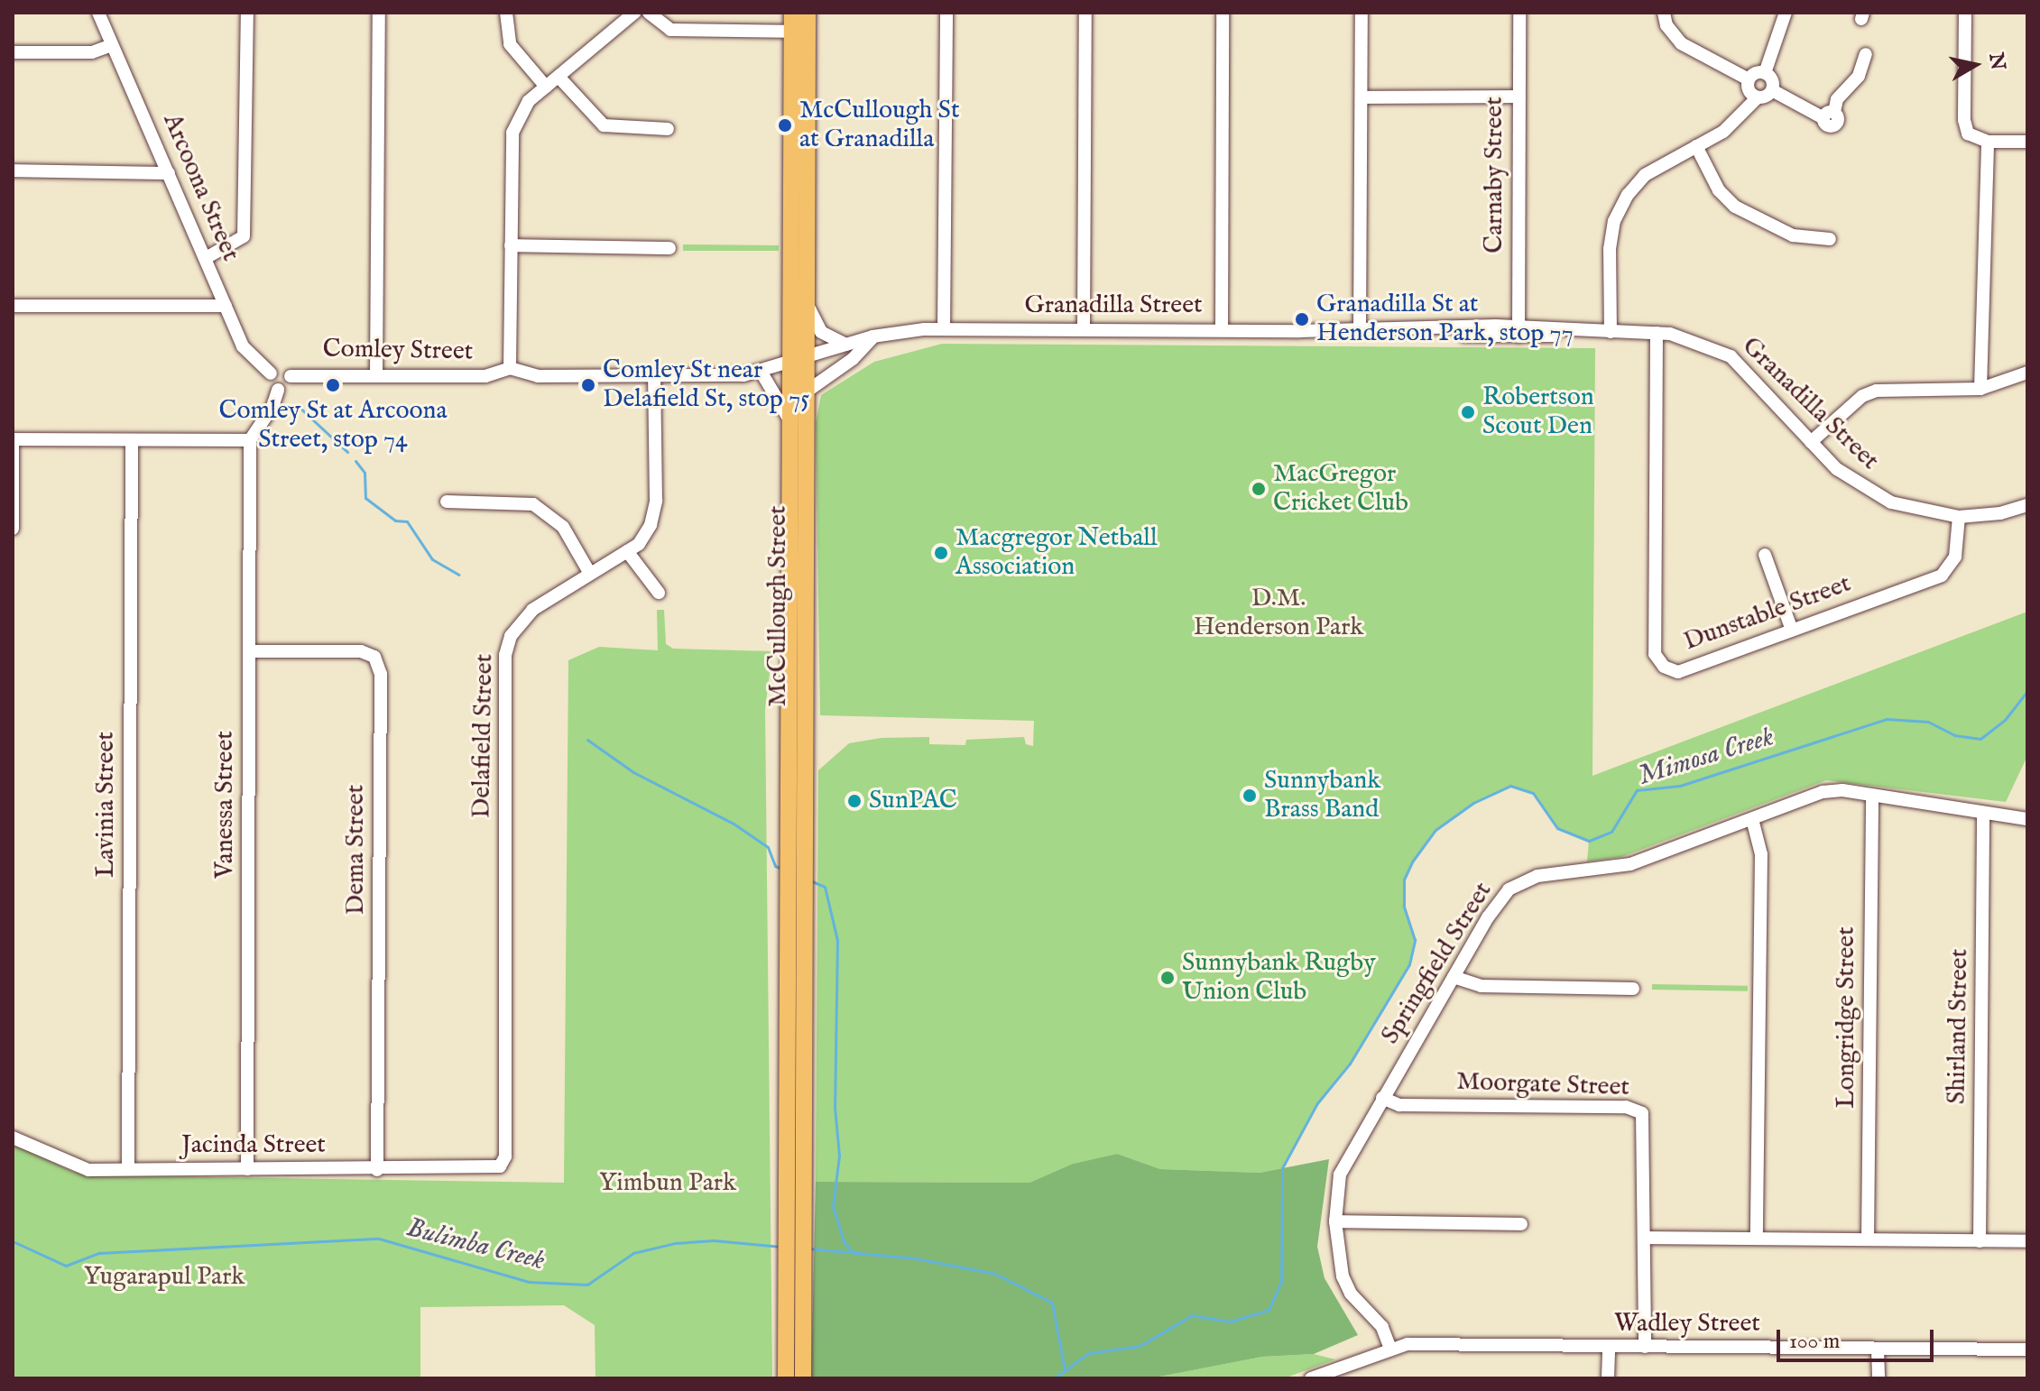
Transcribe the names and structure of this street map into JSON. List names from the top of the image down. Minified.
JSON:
{"streets":{"main road":["McCullough Street"],"street":["Carnaby Street","Arcoona Street","Granadilla Street","Comley Street","Dunstable Street","Delafield Street","Lavinia Street","Vanessa Street","Dema Street","Springfield Street","Longridge Street","Shirland Street","Moorgate Street","Jacinda Street","Wadley Street"]},"crossings":[["Carnaby Street","Granadilla Street"],["Arcoona Street","Comley Street"],["Granadilla Street","Comley Street"],["Granadilla Street","McCullough Street"],["Granadilla Street","Dunstable Street"],["Comley Street","McCullough Street"],["Comley Street","Delafield Street"],["Delafield Street","Jacinda Street"],["Lavinia Street","Jacinda Street"],["Vanessa Street","Dema Street"],["Vanessa Street","Jacinda Street"],["Dema Street","Jacinda Street"],["Springfield Street","Longridge Street"],["Springfield Street","Shirland Street"],["Springfield Street","Moorgate Street"],["Springfield Street","Wadley Street"],["Moorgate Street","Wadley Street"]],"water":["Mimosa Creek","Bulimba Creek"],"parks":["D.M. Henderson Park","Yimbun Park","Yugarapul Park"],"places":["McCullough St at Granadilla","Granadilla St at Henderson Park, stop 77","Comley St at Arcoona Street, stop 74","Comley St near Delafield St, stop 75","Robertson Scout Den","MacGregor Cricket Club","Macgregor Netball Association","Sunnybank Brass Band","SunPAC","Sunnybank Rugby Union Club"],"scale_bar":"100 m","north":"right"}
